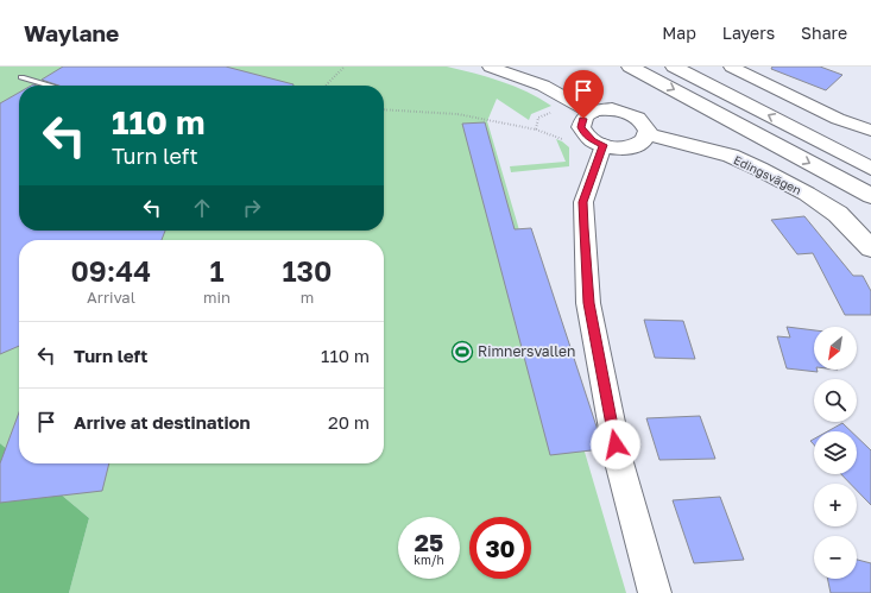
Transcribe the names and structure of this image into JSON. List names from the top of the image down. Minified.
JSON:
{"streets":{"main road":["Edingsvägen"]},"places":{"sports":["Rimnersvallen"]},"north":"bottom left","page":{"header":"Waylane","nav":["Map","Layers","Share"],"turn":["110 m","Turn left"],"eta":["09:44","Arrival","1","min","130","m"],"list":[{"name":"Turn left","value":"110 m"},{"name":"Arrive at destination","value":"20 m"}],"map_buttons":["+","−"],"speed":"25 km/h","limit":"30"}}
